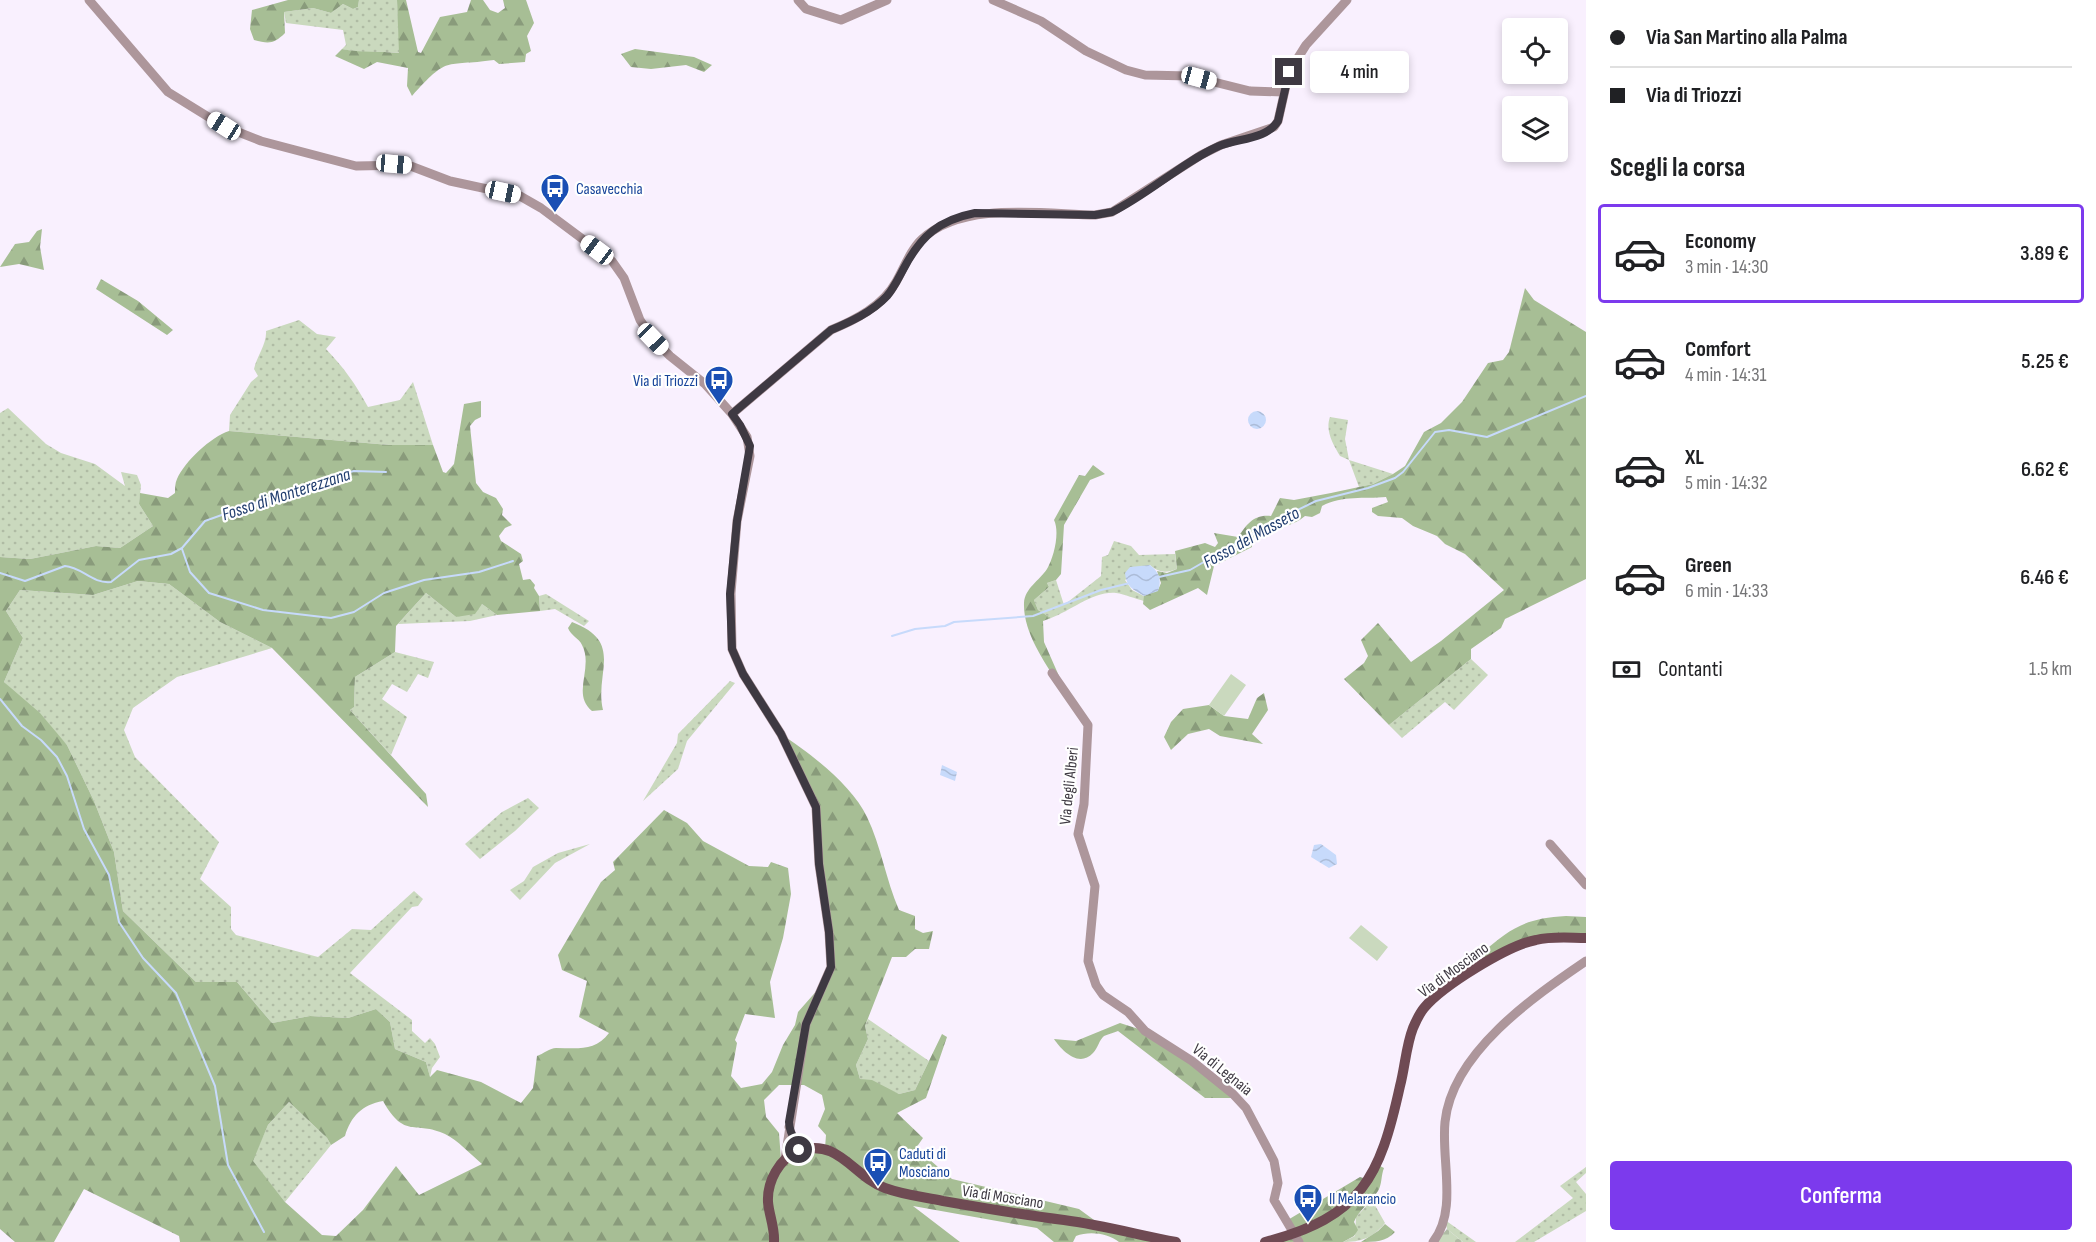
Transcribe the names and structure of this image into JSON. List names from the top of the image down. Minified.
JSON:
{"streets":{"main road":["Via di Mosciano"],"street":["Via degli Alberi","Via di Legnaia"]},"crossings":[["Via degli Alberi","Via di Legnaia"],["Via di Mosciano","Via di Legnaia"]],"water":["Fosso di Monterezzana","Fosso del Masseto"],"places":{"bus stop":["Casavecchia","Via di Triozzi","Caduti di Mosciano","Il Melarancio"]},"page":{"banner":["Via San Martino alla Palma","Via di Triozzi"],"bubble":"4 min","heading":"Scegli la corsa","list":[{"name":"Economy","note":"3 min · 14:30","value":"3.89 €"},{"name":"Comfort","note":"4 min · 14:31","value":"5.25 €"},{"name":"XL","note":"5 min · 14:32","value":"6.62 €"},{"name":"Green","note":"6 min · 14:33","value":"6.46 €"}],"pay":["Contanti","1.5 km"],"buttons":"Conferma"}}
